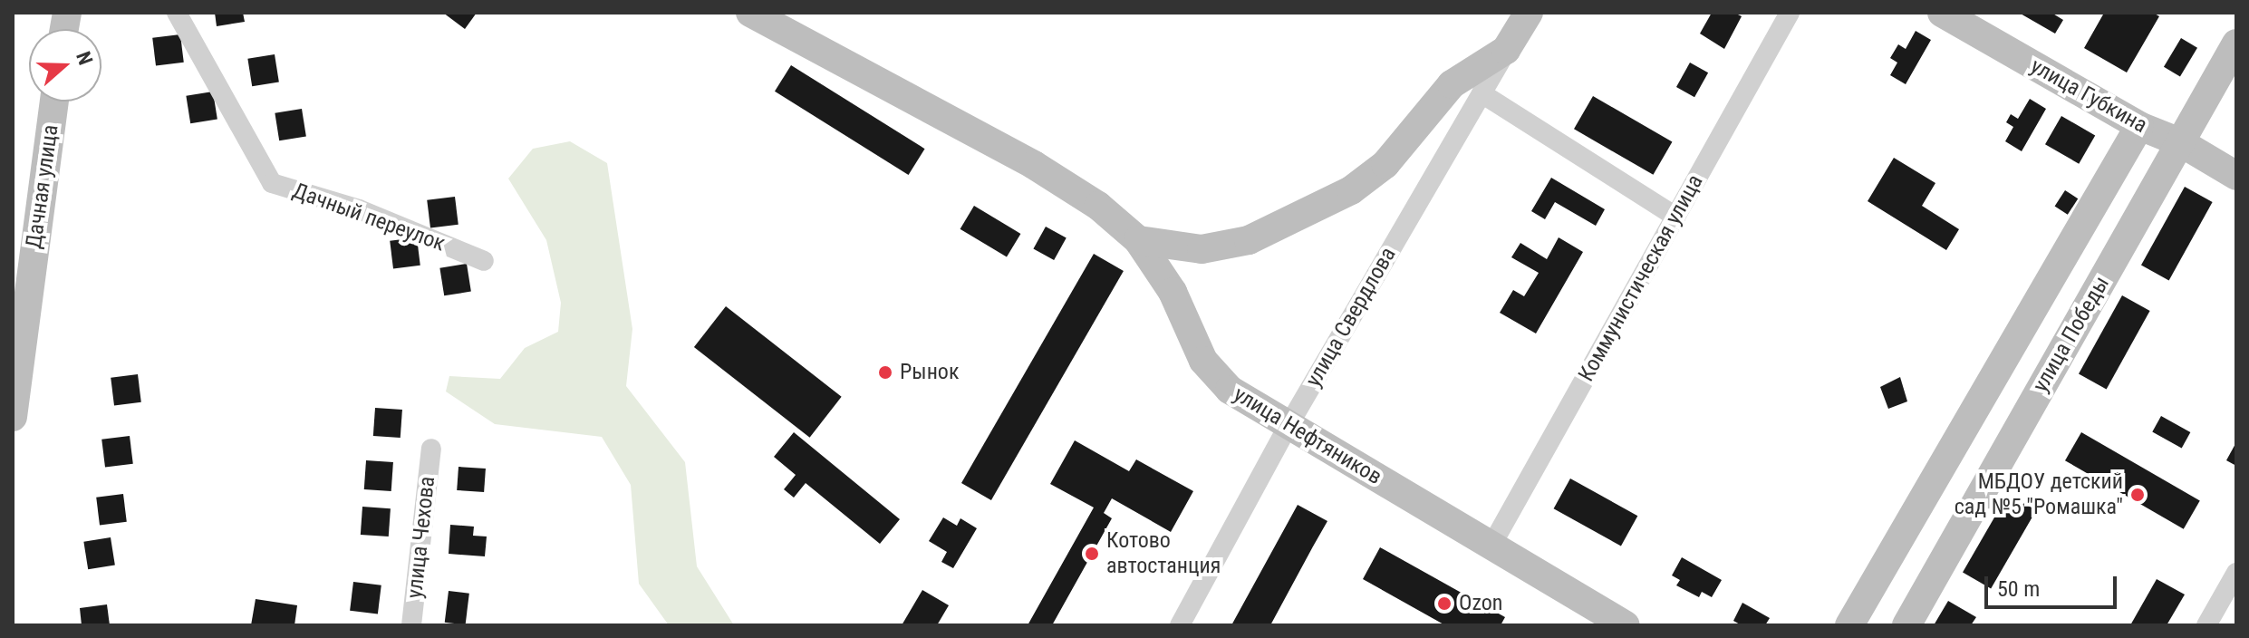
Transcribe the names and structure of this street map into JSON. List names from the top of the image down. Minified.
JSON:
{"streets":{"street":["улица Губкина","Дачная улица","Дачный переулок","Коммунистическая улица","улица Свердлова","улица Победы","улица Нефтяников","улица Чехова"]},"crossings":[["улица Губкина","улица Победы"],["Коммунистическая улица","улица Нефтяников"],["улица Свердлова","улица Нефтяников"]],"places":["Рынок","МБДОУ детский сад №5 \"Ромашка\"","Котово автостанция","Ozon"],"scale_bar":"50 m","north":"right"}
